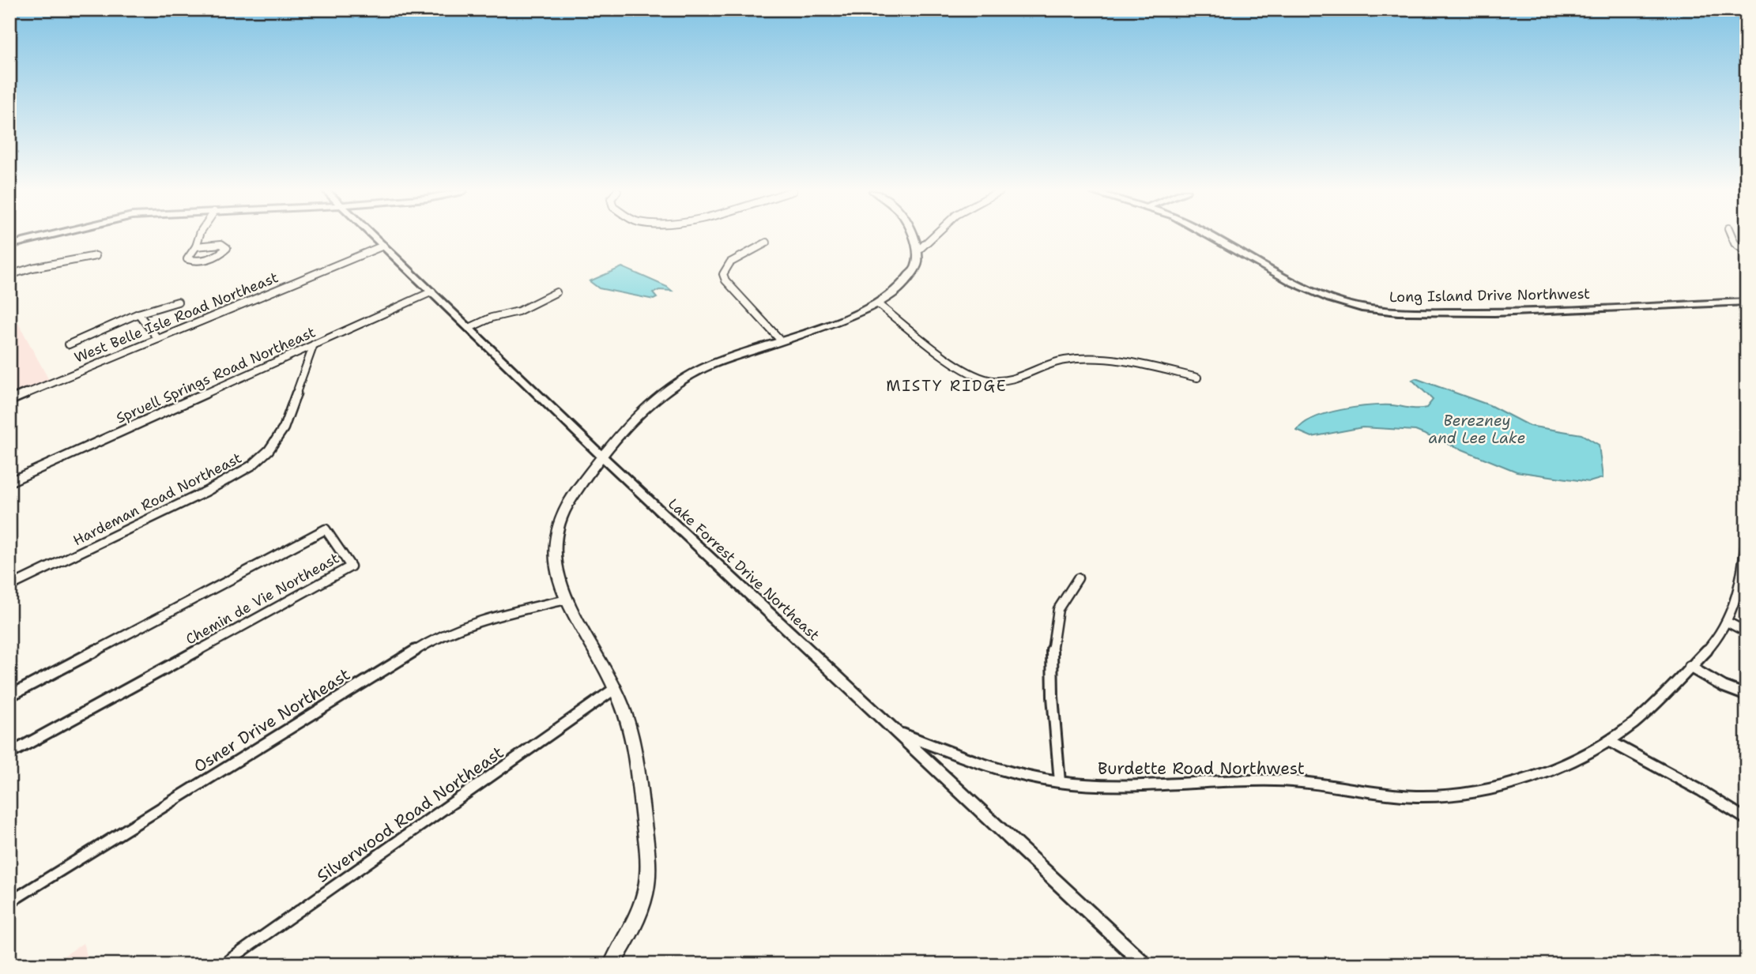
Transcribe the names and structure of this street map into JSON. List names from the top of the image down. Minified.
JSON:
{"streets":{"street":["Long Island Drive Northwest","West Belle Isle Road Northeast","Spruell Springs Road Northeast","Hardeman Road Northeast","Lake Forrest Drive Northeast","Chemin de Vie Northeast","Osner Drive Northeast","Burdette Road Northwest","Silverwood Road Northeast"]},"crossings":[["West Belle Isle Road Northeast","Lake Forrest Drive Northeast"],["Spruell Springs Road Northeast","Hardeman Road Northeast"],["Spruell Springs Road Northeast","Lake Forrest Drive Northeast"],["Lake Forrest Drive Northeast","Burdette Road Northwest"]],"districts":["MISTY RIDGE"],"water":["Berezney and Lee Lake"]}
